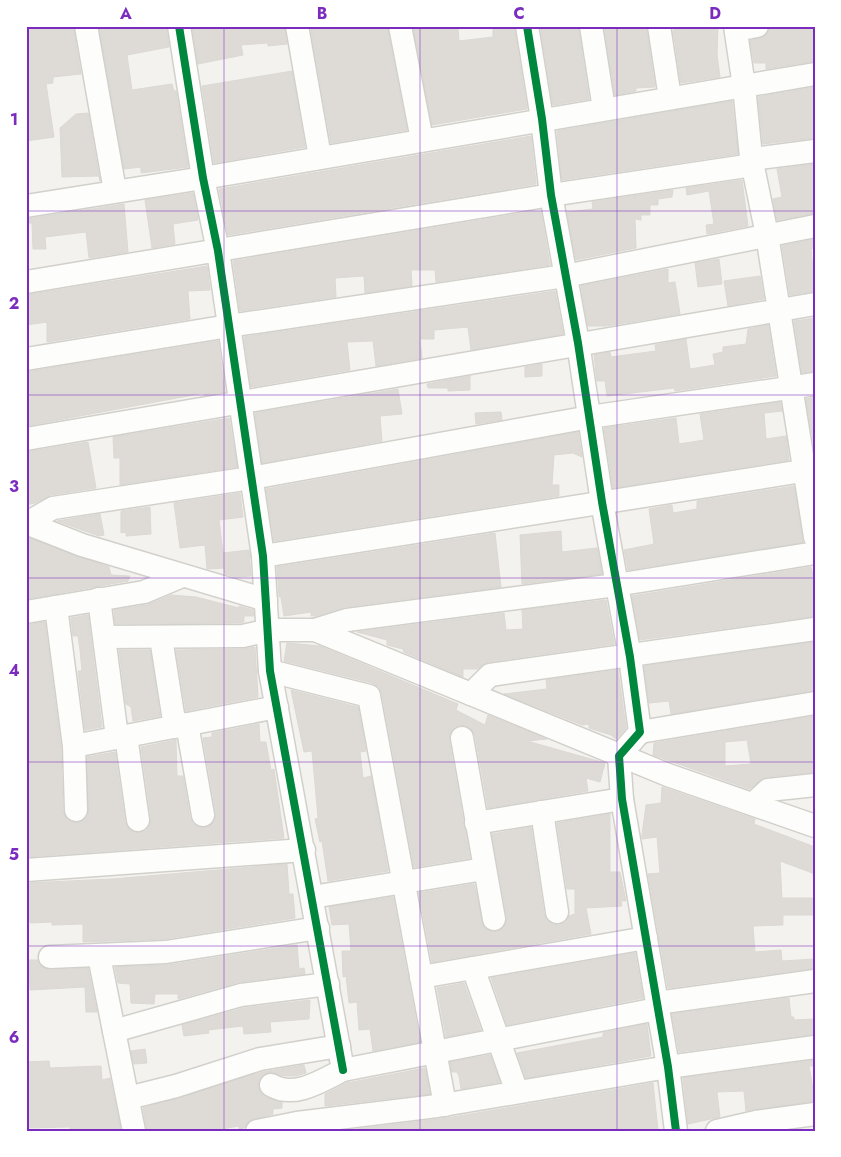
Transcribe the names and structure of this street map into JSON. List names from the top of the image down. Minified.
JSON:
{"grid":{"columns":["A","B","C","D"],"rows":["1","2","3","4","5","6"]}}
